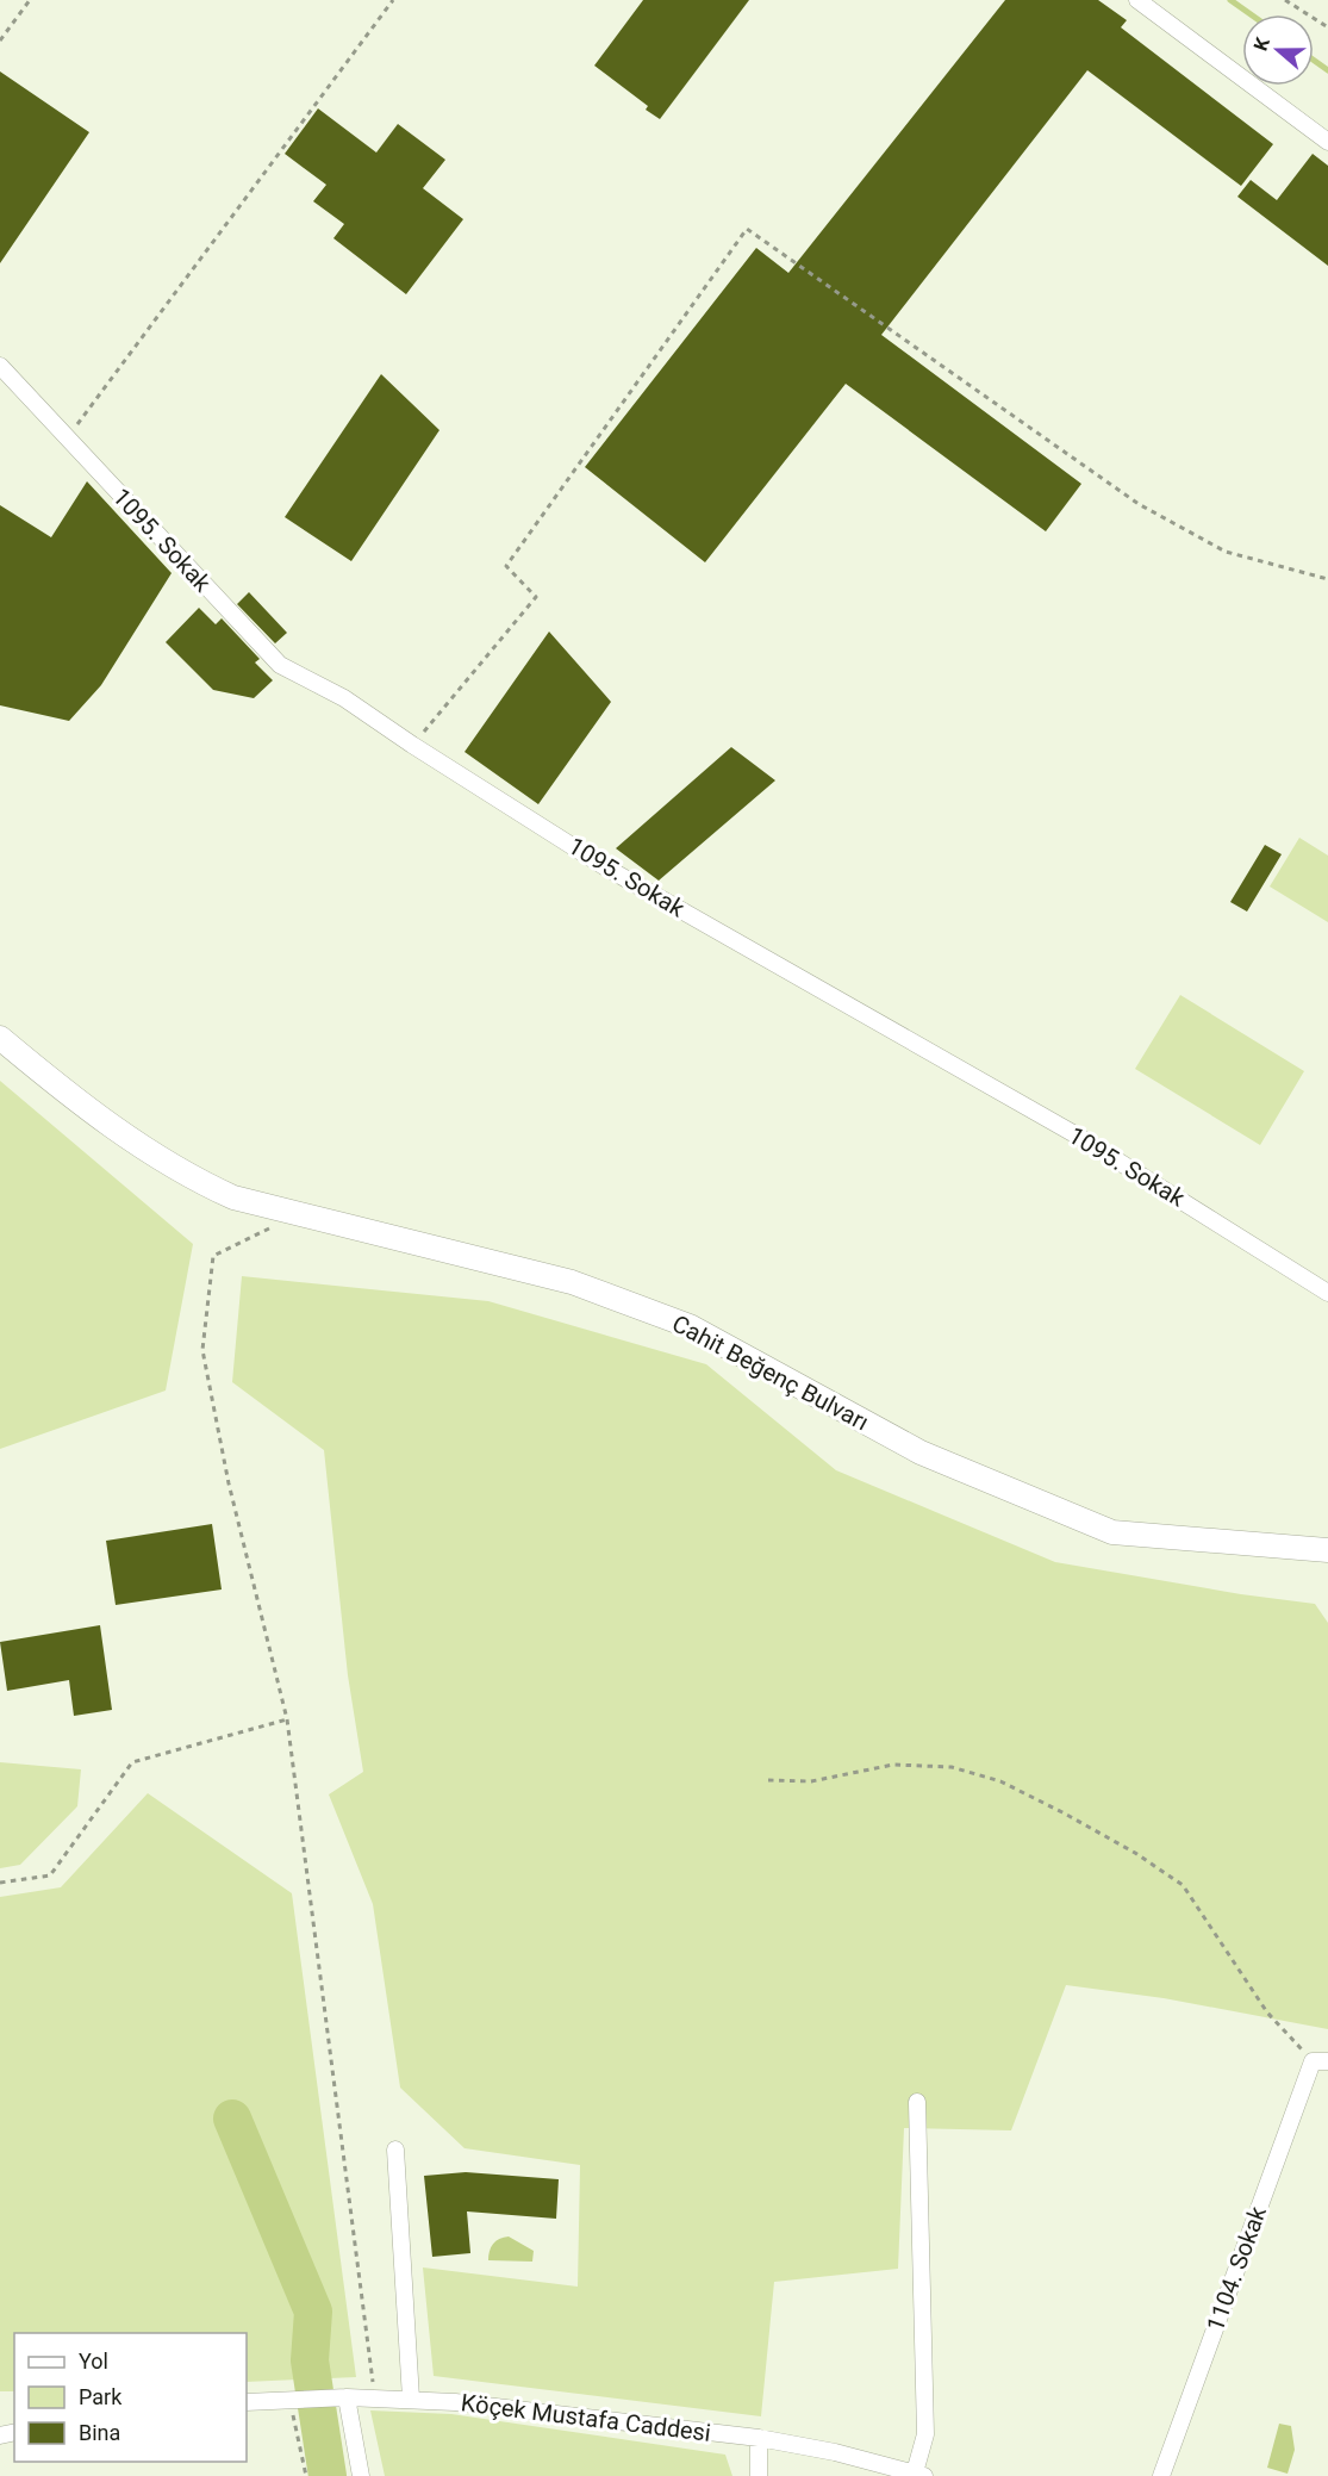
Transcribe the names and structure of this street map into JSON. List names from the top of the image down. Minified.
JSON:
{"streets":{"main road":["Cahit Beğenç Bulvarı"],"street":["1095. Sokak","1104. Sokak","Köçek Mustafa Caddesi"]},"legend":["Yol","Park","Bina"],"north":"left"}
